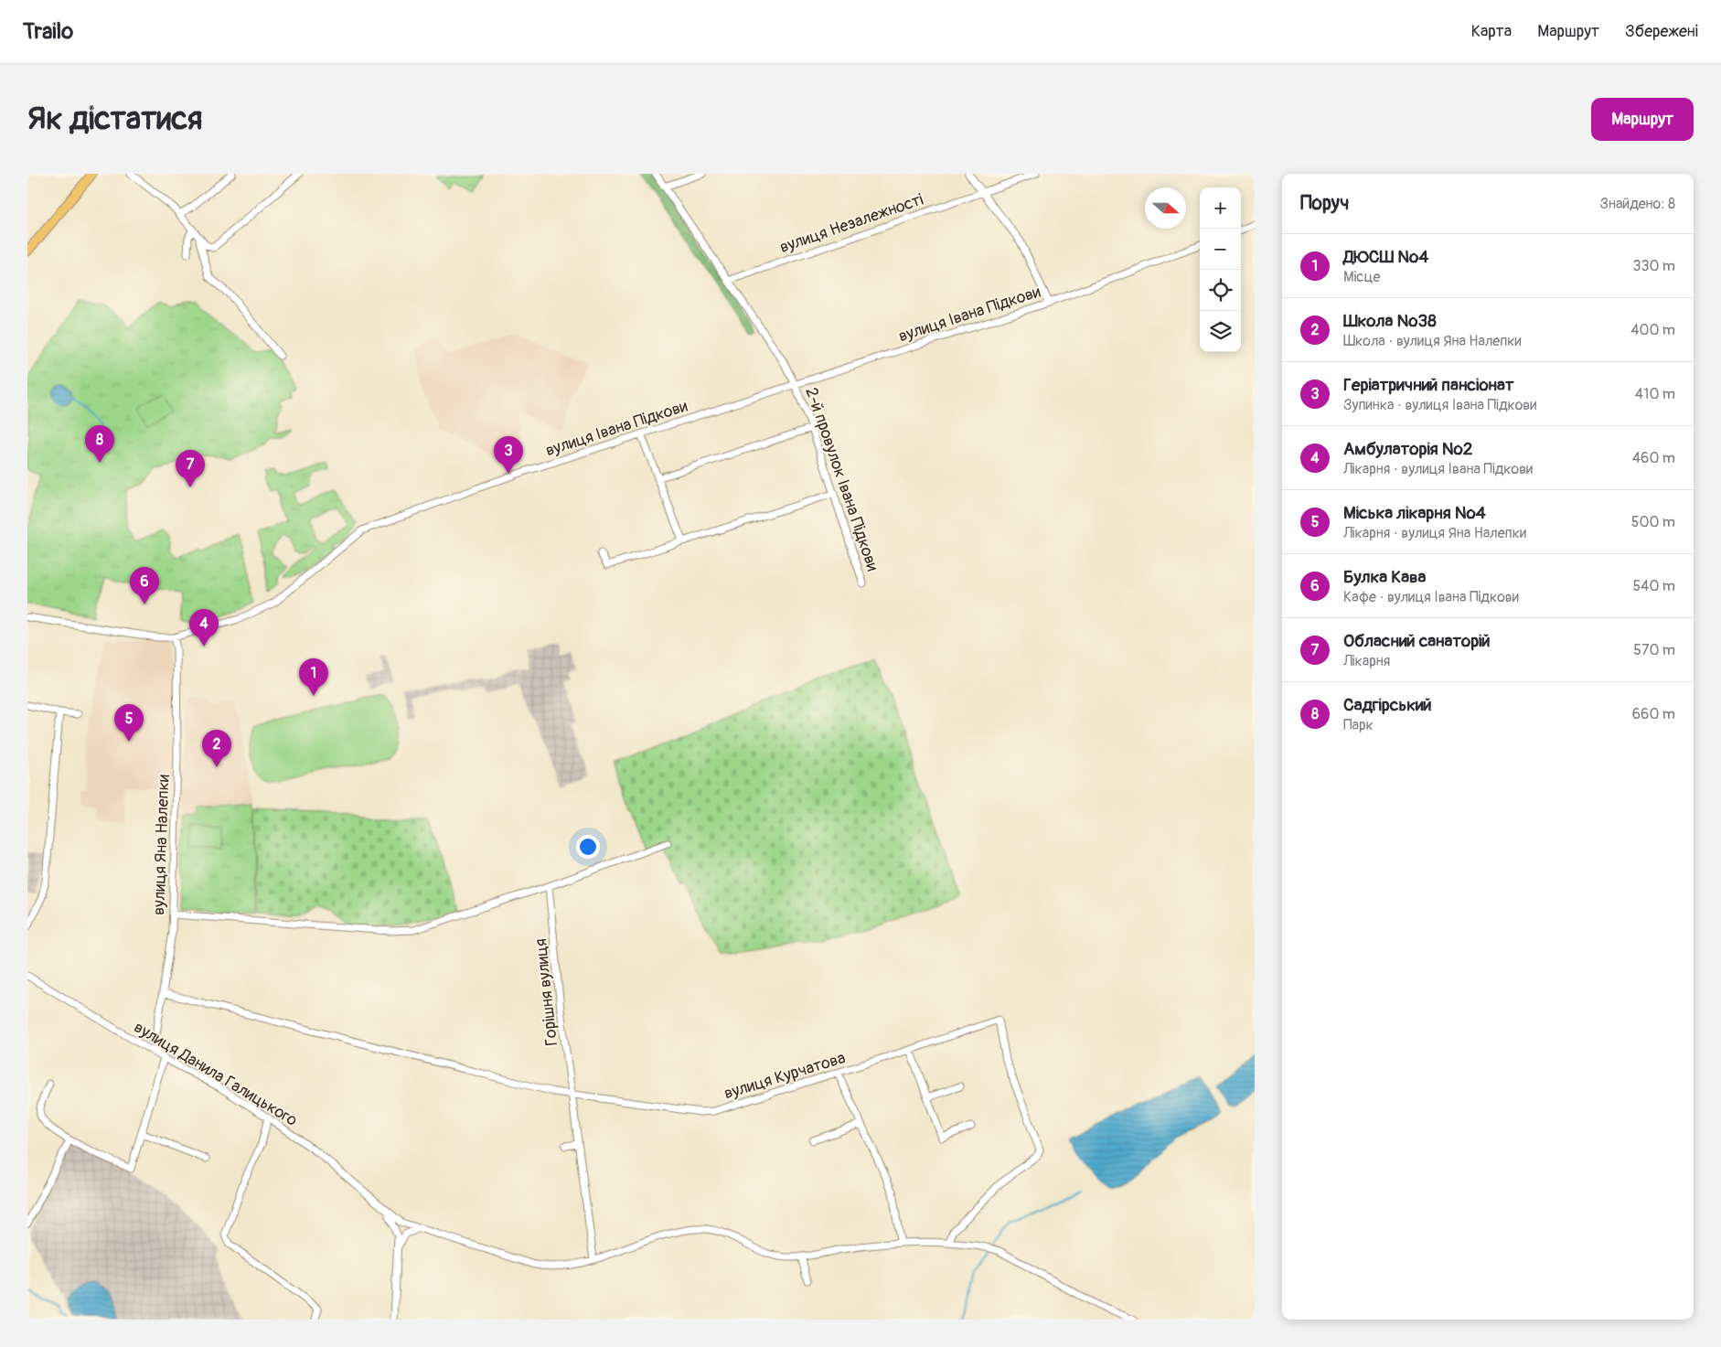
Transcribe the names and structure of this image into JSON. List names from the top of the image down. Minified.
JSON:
{"streets":{"street":["вулиця Незалежності","вулиця Івана Підкови","2-й провулок Івана Підкови","вулиця Яна Налепки","Горішня вулиця","вулиця Данила Галицького","вулиця Курчатова"]},"crossings":[["вулиця Незалежності","2-й провулок Івана Підкови"],["вулиця Івана Підкови","2-й провулок Івана Підкови"],["вулиця Івана Підкови","вулиця Яна Налепки"],["вулиця Яна Налепки","вулиця Данила Галицького"],["вулиця Яна Налепки","вулиця Курчатова"],["Горішня вулиця","вулиця Данила Галицького"],["Горішня вулиця","вулиця Курчатова"],["вулиця Данила Галицького","вулиця Курчатова"]],"north":"right","page":{"header":"Trailo","nav":["Карта","Маршрут","Збережені"],"buttons":"Маршрут","title":"Як дістатися","heading":["Поруч","Знайдено: 8"],"map_buttons":["+","−"],"list":[{"mark":"1","name":"ДЮСШ №4","note":"Місце","value":"330 m"},{"mark":"2","name":"Школа №38","note":"Школа · вулиця Яна Налепки","value":"400 m"},{"mark":"3","name":"Геріатричний пансіонат","note":"Зупинка · вулиця Івана Підкови","value":"410 m"},{"mark":"4","name":"Амбулаторія №2","note":"Лікарня · вулиця Івана Підкови","value":"460 m"},{"mark":"5","name":"Міська лікарня №4","note":"Лікарня · вулиця Яна Налепки","value":"500 m"},{"mark":"6","name":"Булка Кава","note":"Кафе · вулиця Івана Підкови","value":"540 m"},{"mark":"7","name":"Обласний санаторій","note":"Лікарня","value":"570 m"},{"mark":"8","name":"Садгірський","note":"Парк","value":"660 m"}],"pins":["8","3","7","6","4","1","5","2"]}}
